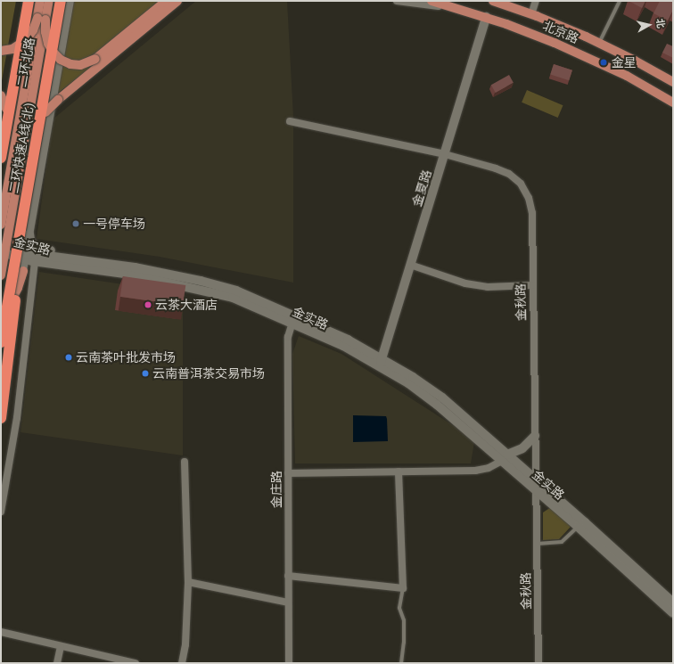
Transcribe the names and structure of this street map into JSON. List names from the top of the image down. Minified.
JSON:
{"streets":{"highway":["二环快速A线(北)"],"main road":["北京路","二环北路"],"street":["金夏路","金实路","金秋路","金庄路"]},"crossings":[["北京路","金夏路"],["二环北路","金实路"],["金夏路","金实路"],["金夏路","金秋路"],["金实路","金秋路"],["金实路","金庄路"]],"places":["金星","一号停车场","云茶大酒店","云南茶叶批发市场","云南普洱茶交易市场"],"north":"right"}
